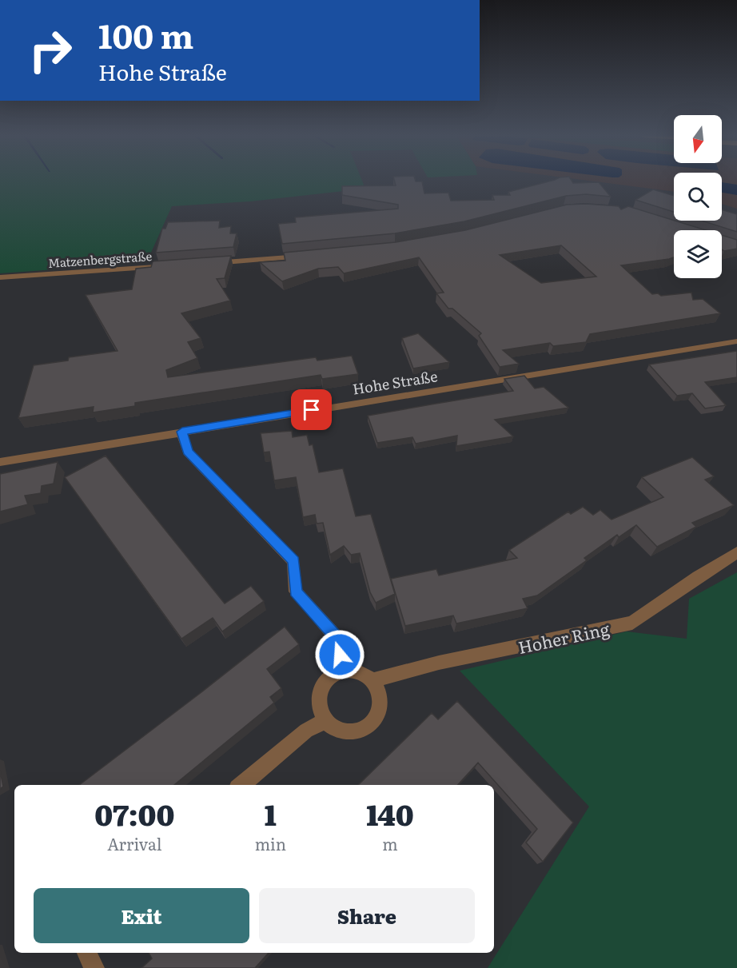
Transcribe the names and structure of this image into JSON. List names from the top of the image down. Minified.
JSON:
{"streets":{"street":["Matzenbergstraße","Hohe Straße","Hoher Ring"]},"north":"bottom","page":{"turn":["100 m","Hohe Straße"],"eta":["07:00","Arrival","1","min","140","m"],"buttons":["Exit","Share"]}}
